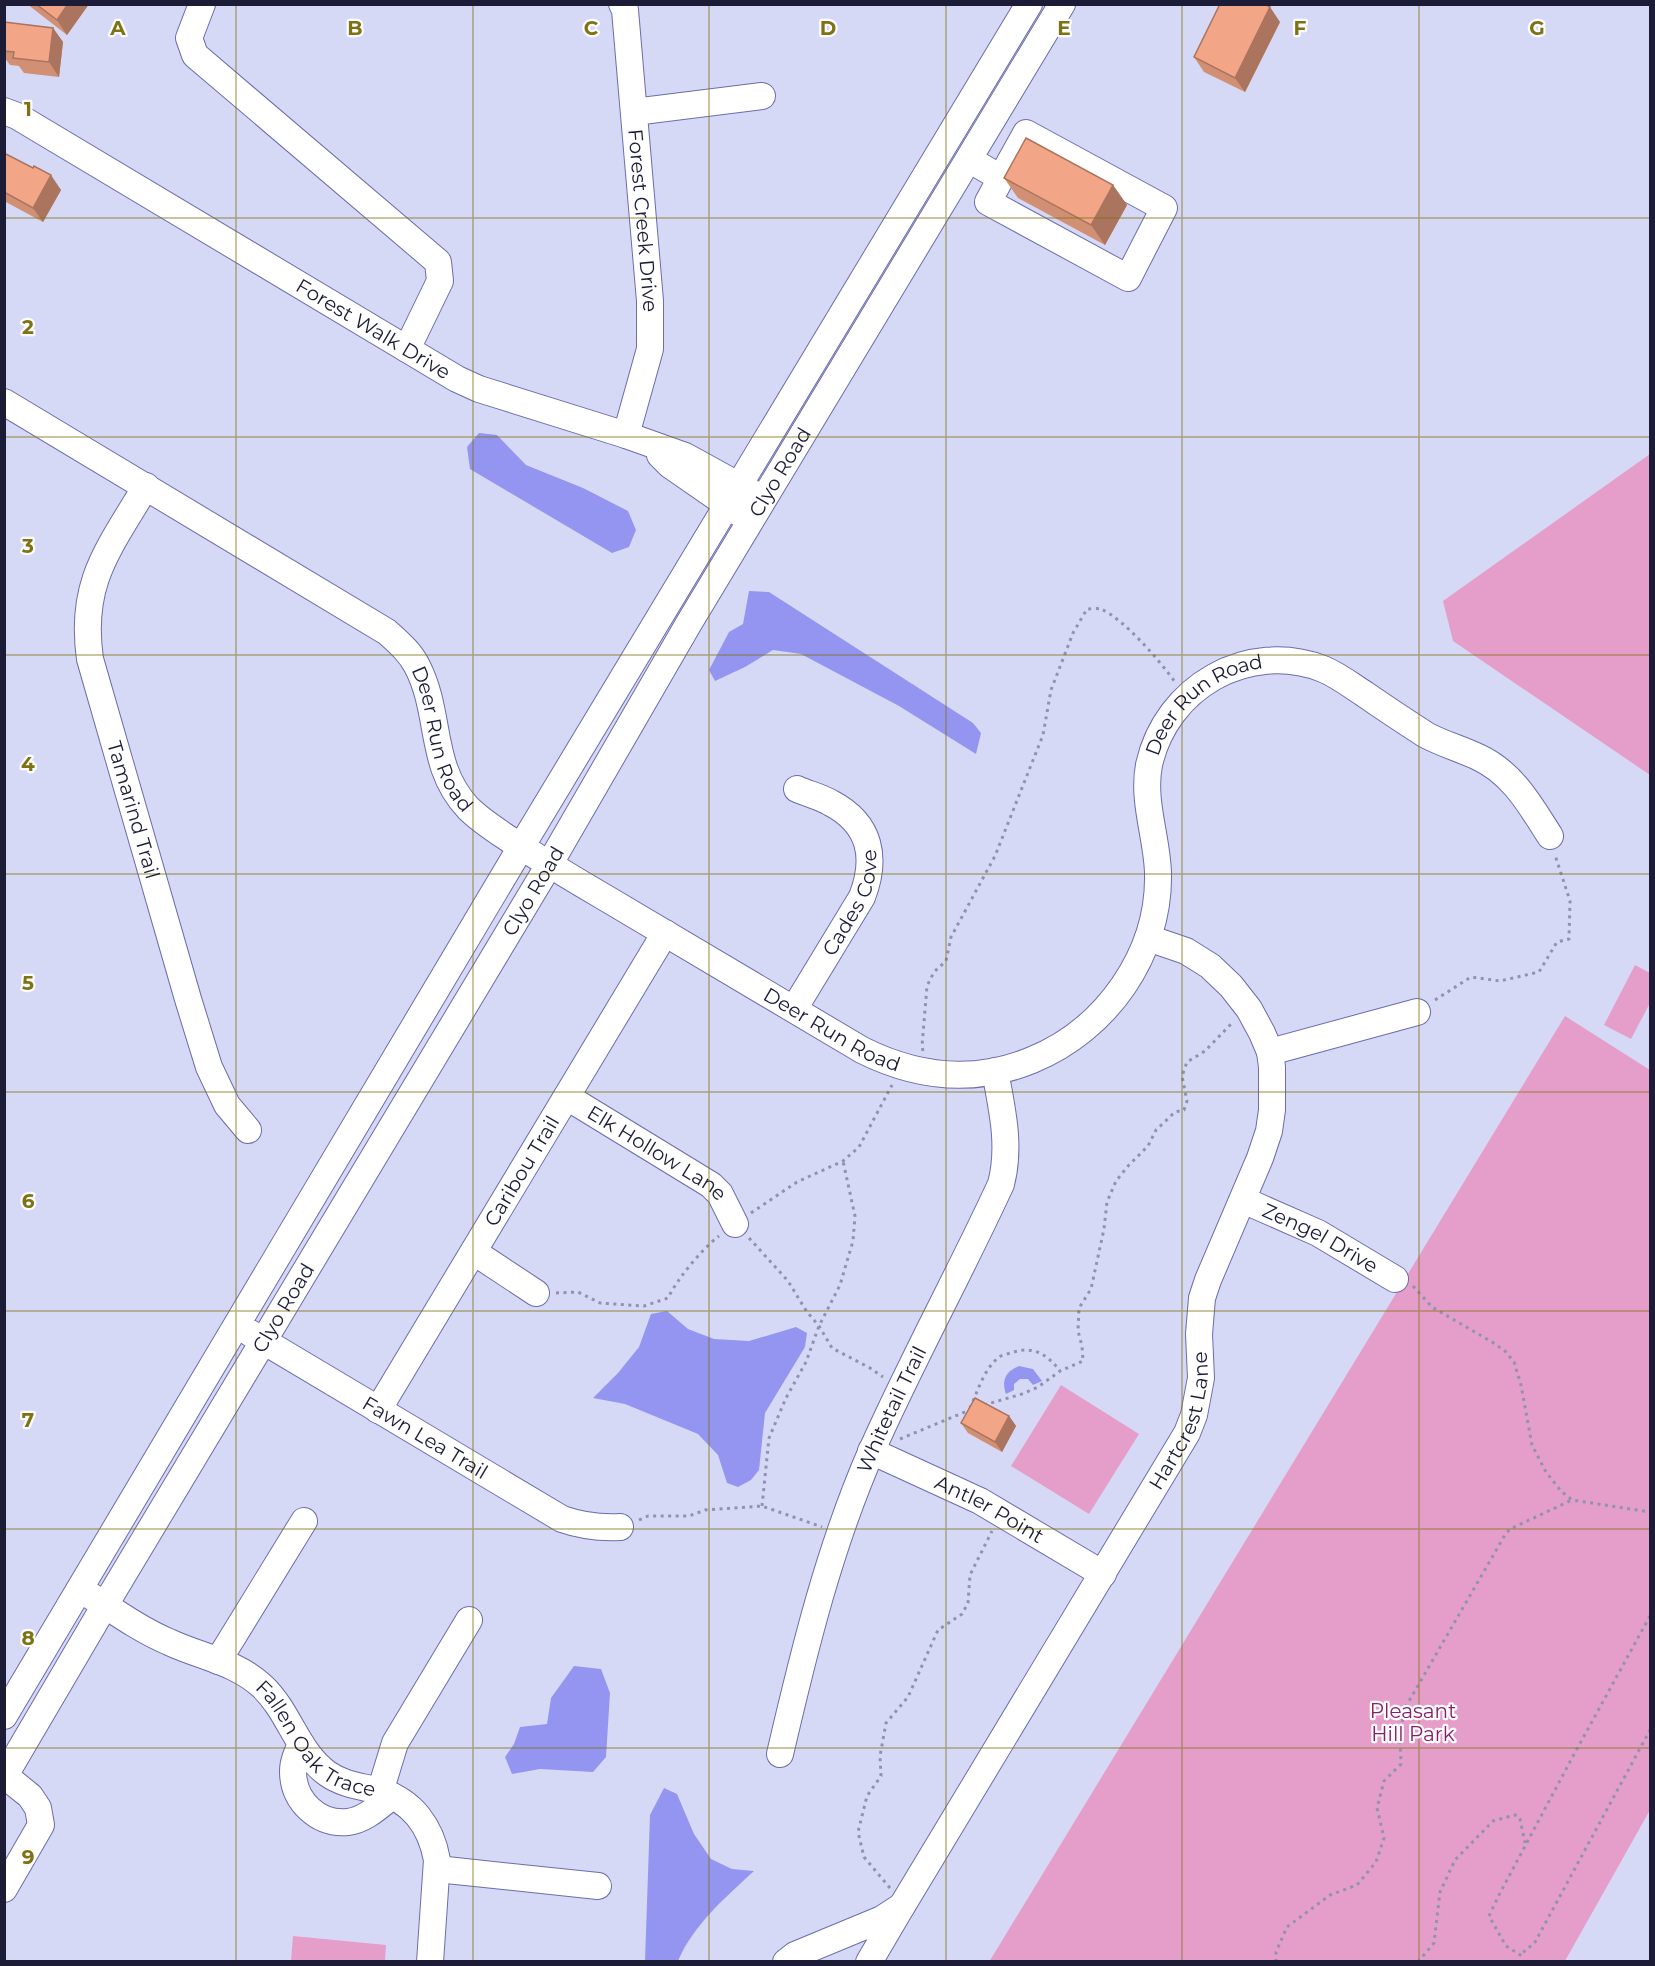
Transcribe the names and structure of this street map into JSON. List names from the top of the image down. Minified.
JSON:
{"streets":{"street":["Forest Creek Drive","Forest Walk Drive","Clyo Road","Deer Run Road","Tamarind Trail","Cades Cove","Elk Hollow Lane","Caribou Trail","Zengel Drive","Whitetail Trail","Hartcrest Lane","Fawn Lea Trail","Antler Point","Fallen Oak Trace"]},"crossings":[["Forest Creek Drive","Forest Walk Drive"],["Forest Walk Drive","Clyo Road"],["Clyo Road","Deer Run Road"],["Clyo Road","Fawn Lea Trail"],["Clyo Road","Fallen Oak Trace"],["Deer Run Road","Tamarind Trail"],["Deer Run Road","Cades Cove"],["Deer Run Road","Caribou Trail"],["Deer Run Road","Whitetail Trail"],["Deer Run Road","Hartcrest Lane"],["Elk Hollow Lane","Caribou Trail"],["Caribou Trail","Fawn Lea Trail"],["Zengel Drive","Hartcrest Lane"],["Whitetail Trail","Antler Point"],["Hartcrest Lane","Antler Point"]],"parks":["Pleasant Hill Park"],"grid":{"columns":["A","B","C","D","E","F","G"],"rows":["1","2","3","4","5","6","7","8","9"]}}
